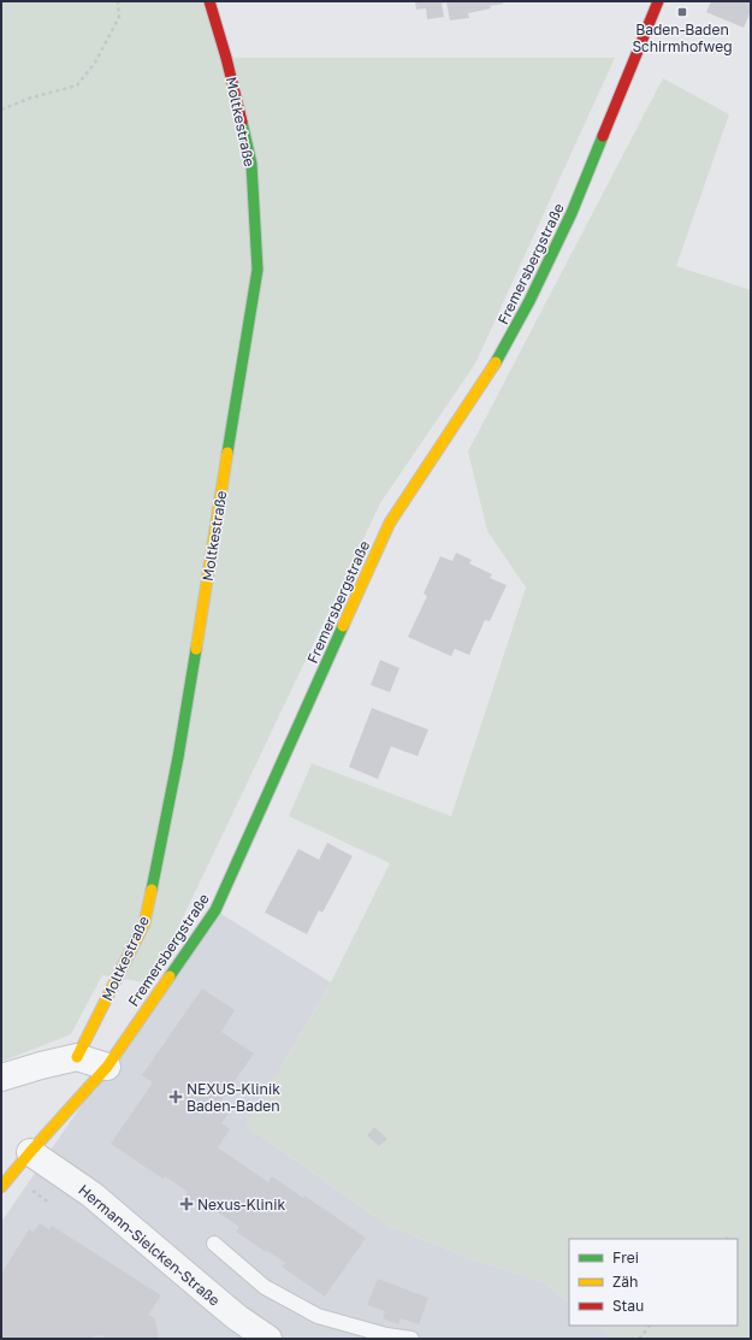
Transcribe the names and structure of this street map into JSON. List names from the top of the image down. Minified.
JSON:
{"streets":{"main road":["Moltkestraße","Fremersbergstraße"],"street":["Hermann-Sielcken-Straße"]},"crossings":[["Fremersbergstraße","Hermann-Sielcken-Straße"]],"places":{"transit":["Baden-Baden Schirmhofweg"],"health":["NEXUS-Klinik Baden-Baden","Nexus-Klinik"]},"legend":["Frei","Zäh","Stau"]}
